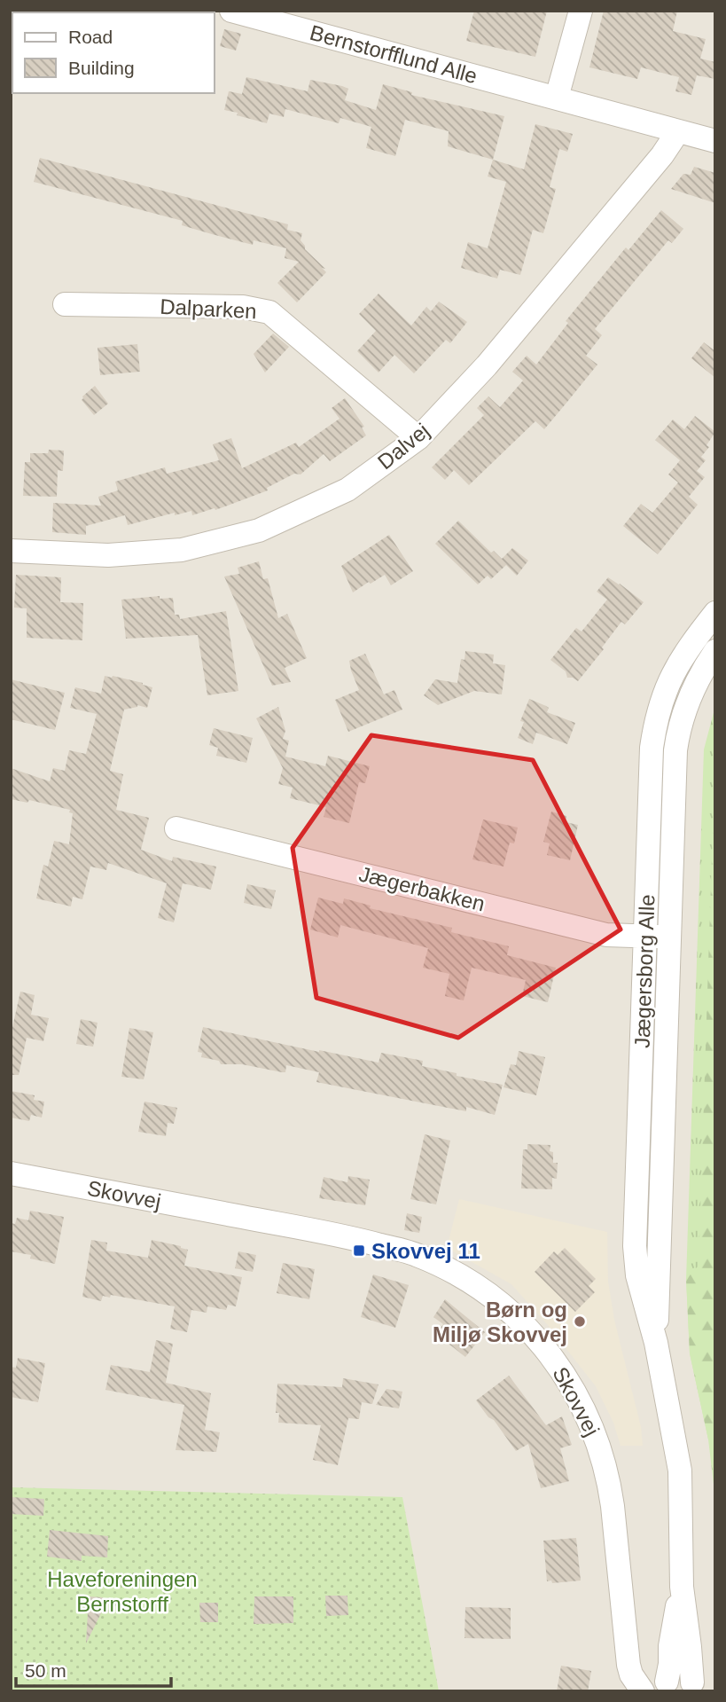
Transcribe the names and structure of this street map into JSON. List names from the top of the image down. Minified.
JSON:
{"streets":{"street":["Bernstorfflund Alle","Dalparken","Dalvej","Jægerbakken","Jægersborg Alle","Skovvej"]},"crossings":[["Bernstorfflund Alle","Dalvej"],["Dalparken","Dalvej"],["Jægerbakken","Jægersborg Alle"]],"parks":["Haveforeningen Bernstorff"],"places":{"transit":["Skovvej 11"],"other":["Børn og Miljø Skovvej"]},"legend":["Road","Building"],"scale_bar":"50 m"}
